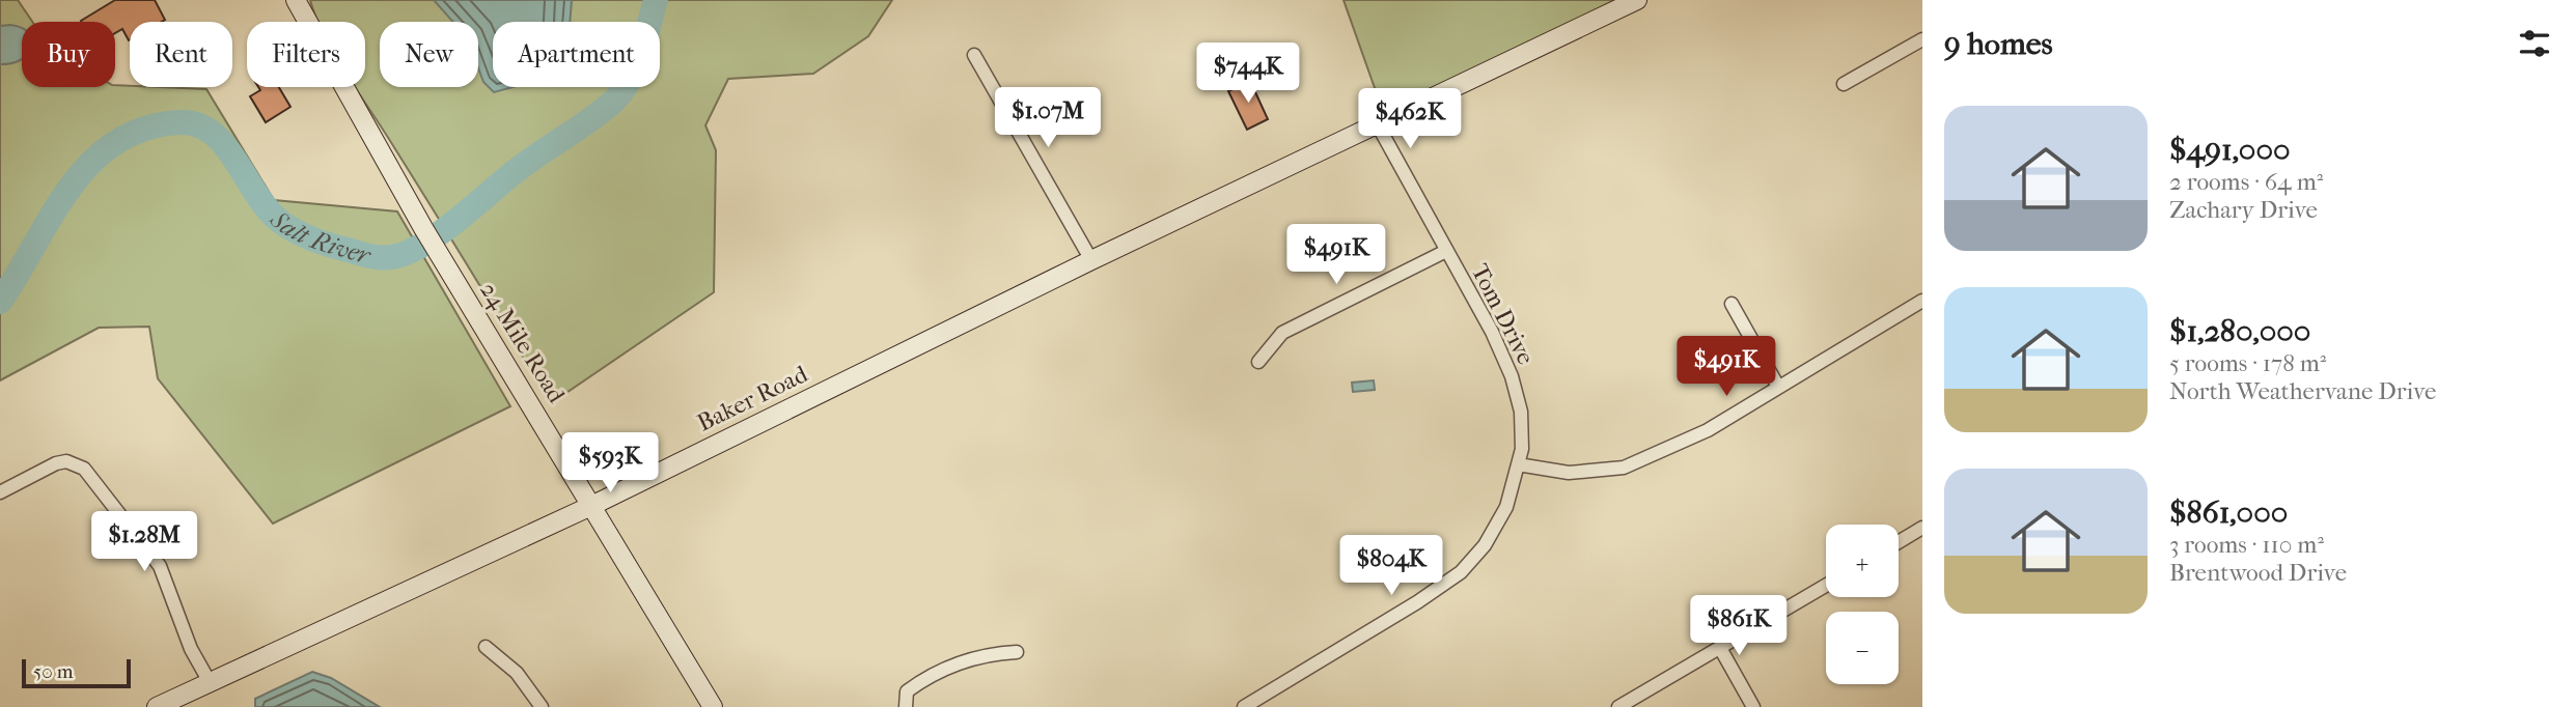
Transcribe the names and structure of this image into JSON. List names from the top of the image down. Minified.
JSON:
{"streets":{"street":["Tom Drive","24 Mile Road","Baker Road"]},"crossings":[["Tom Drive","Baker Road"],["24 Mile Road","Baker Road"]],"water":["Salt River"],"scale_bar":"50 m","page":{"heading":"9 homes","chip":["Buy","Rent","Filters","New","Apartment"],"price":["$744K","$1.07M","$462K","$491K","$491K","$593K","$1.28M","$804K","$861K"],"list":[{"name":"$491,000","note":"2 rooms · 64 m² · Zachary Drive"},{"name":"$1,280,000","note":"5 rooms · 178 m² · North Weathervane Drive"},{"name":"$861,000","note":"3 rooms · 110 m² · Brentwood Drive"}],"map_buttons":["+","−"],"scale":"50 m"}}
